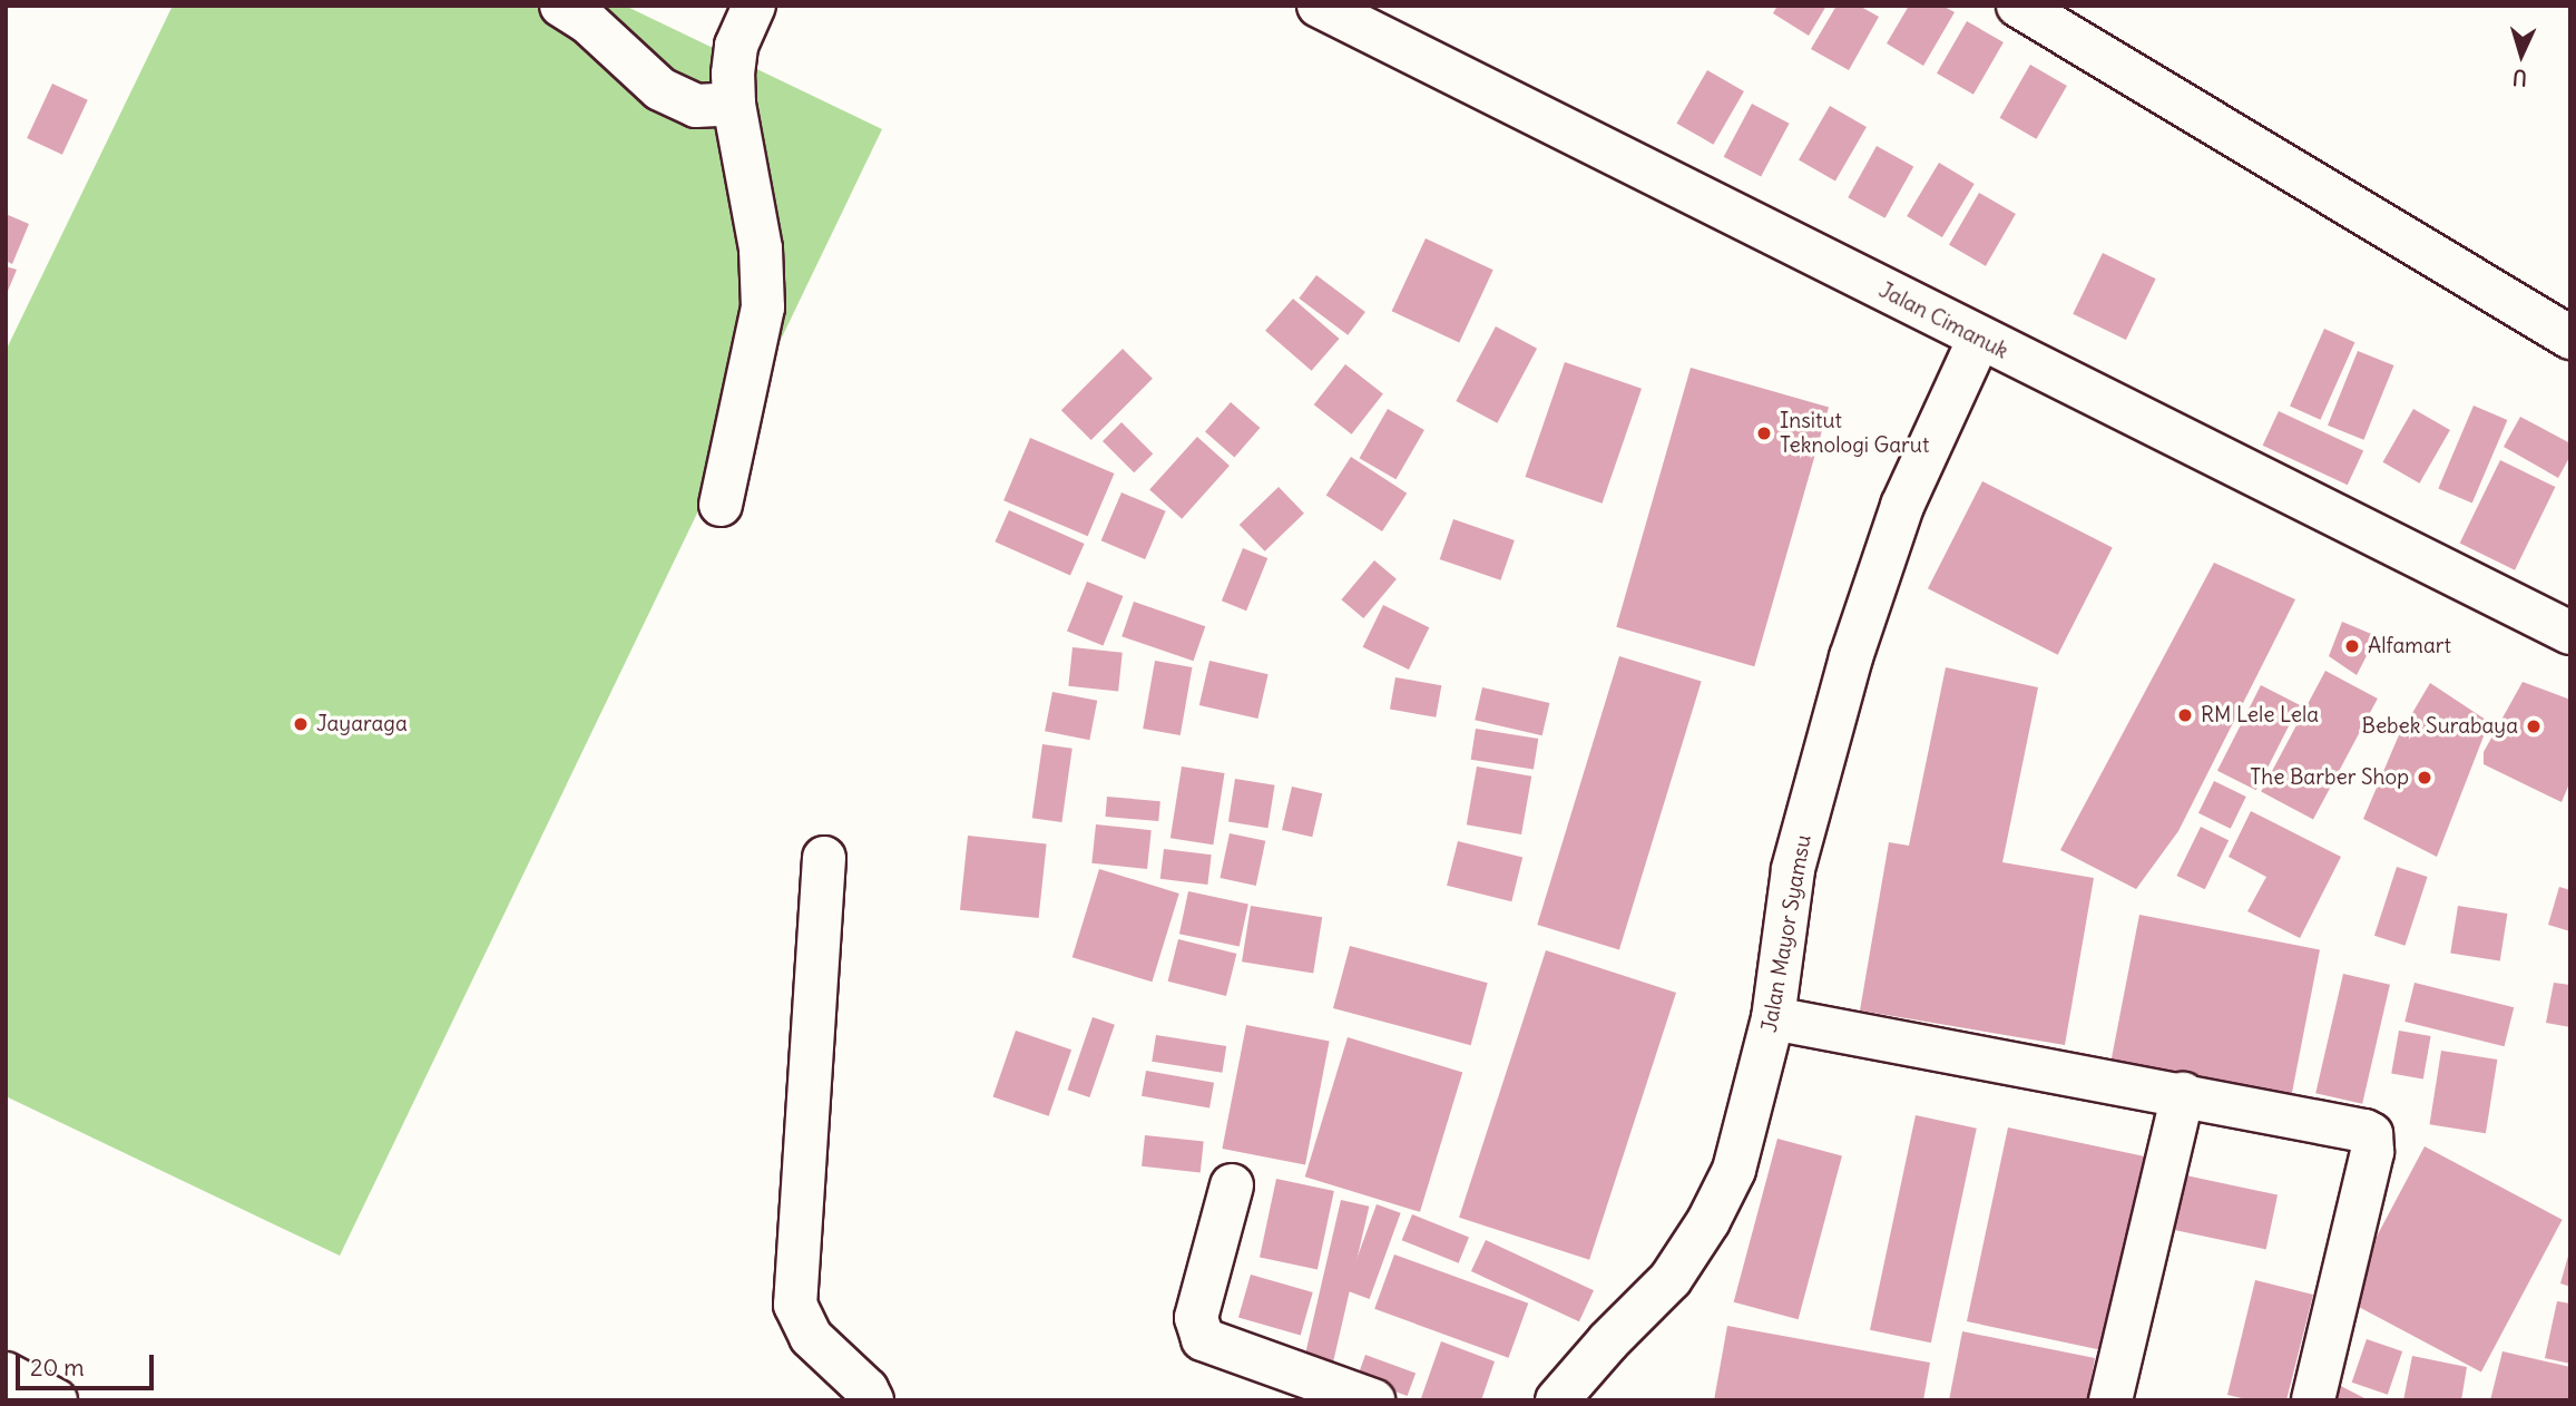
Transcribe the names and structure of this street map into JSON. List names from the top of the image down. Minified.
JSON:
{"streets":{"street":["Jalan Cimanuk","Jalan Mayor Syamsu"]},"crossings":[["Jalan Cimanuk","Jalan Mayor Syamsu"]],"places":["Insitut Teknologi Garut","Alfamart","RM Lele Lela","Jayaraga","Bebek Surabaya","The Barber Shop"],"scale_bar":"20 m","north":"bottom"}
